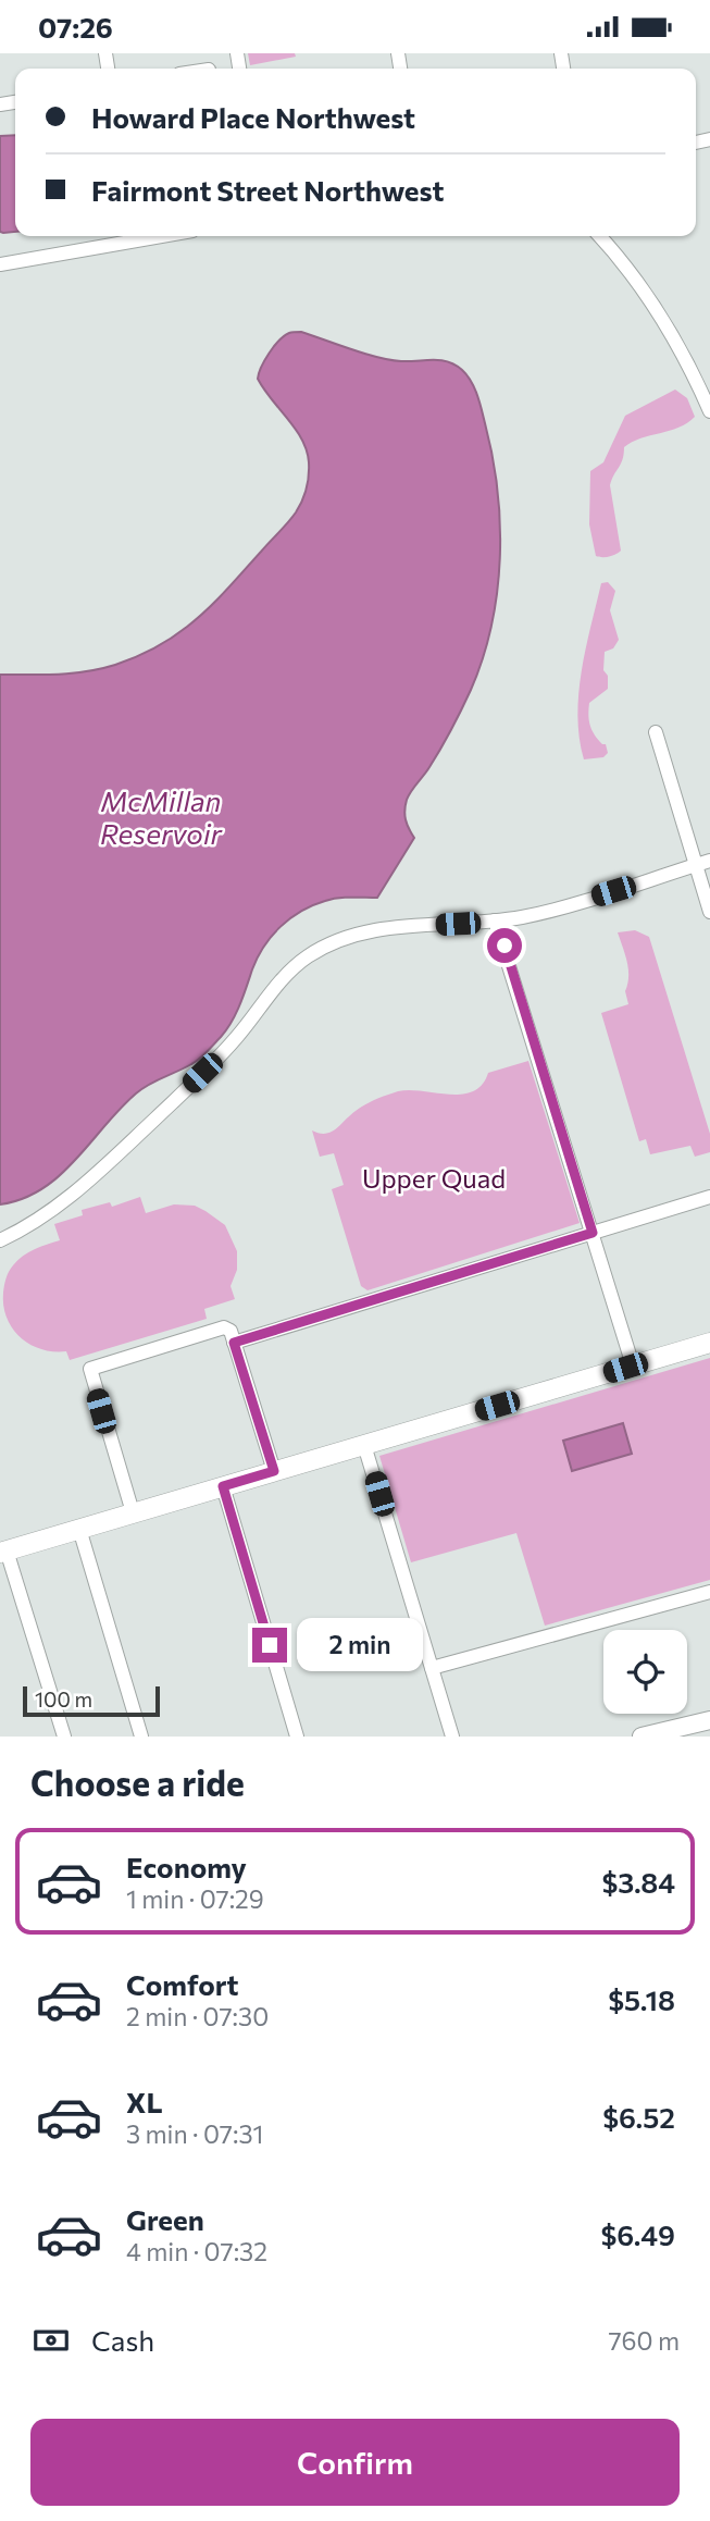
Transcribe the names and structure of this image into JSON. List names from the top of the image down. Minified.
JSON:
{"water":["McMillan Reservoir"],"parks":["Upper Quad"],"scale_bar":"100 m","page":{"status":"07:26","banner":["Howard Place Northwest","Fairmont Street Northwest"],"bubble":"2 min","scale":"100 m","heading":"Choose a ride","list":[{"name":"Economy","note":"1 min · 07:29","value":"$3.84"},{"name":"Comfort","note":"2 min · 07:30","value":"$5.18"},{"name":"XL","note":"3 min · 07:31","value":"$6.52"},{"name":"Green","note":"4 min · 07:32","value":"$6.49"}],"pay":["Cash","760 m"],"buttons":"Confirm"}}
